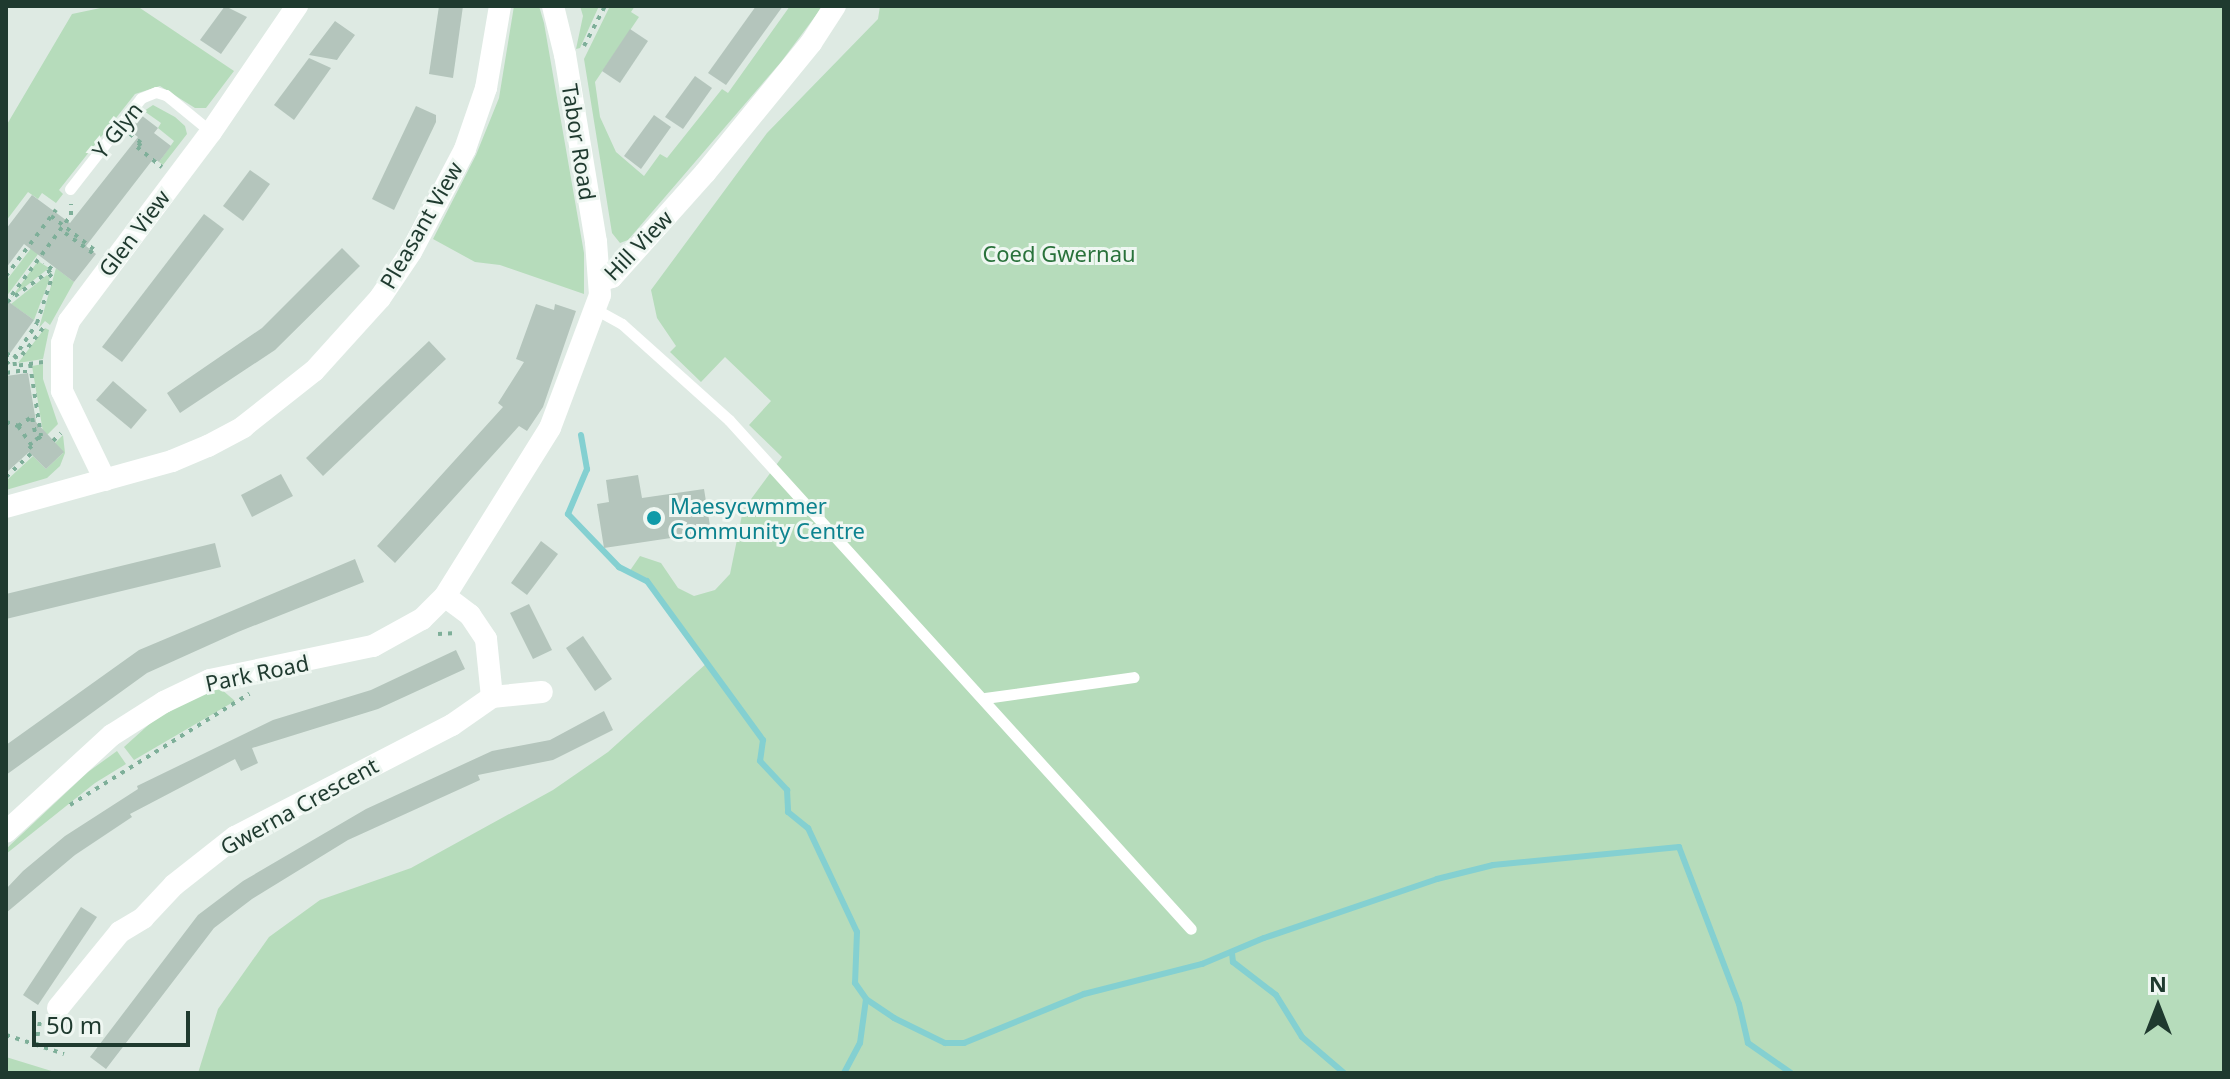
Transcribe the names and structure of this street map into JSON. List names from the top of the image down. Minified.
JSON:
{"streets":{"street":["Tabor Road","Pleasant View","Glen View","Hill View","Park Road","Gwerna Crescent"],"lane":["Y Glyn"]},"crossings":[["Y Glyn","Glen View"],["Tabor Road","Hill View"],["Pleasant View","Glen View"],["Hill View","Park Road"]],"parks":["Coed Gwernau"],"places":["Maesycwmmer Community Centre"],"scale_bar":"50 m","north":"top"}
